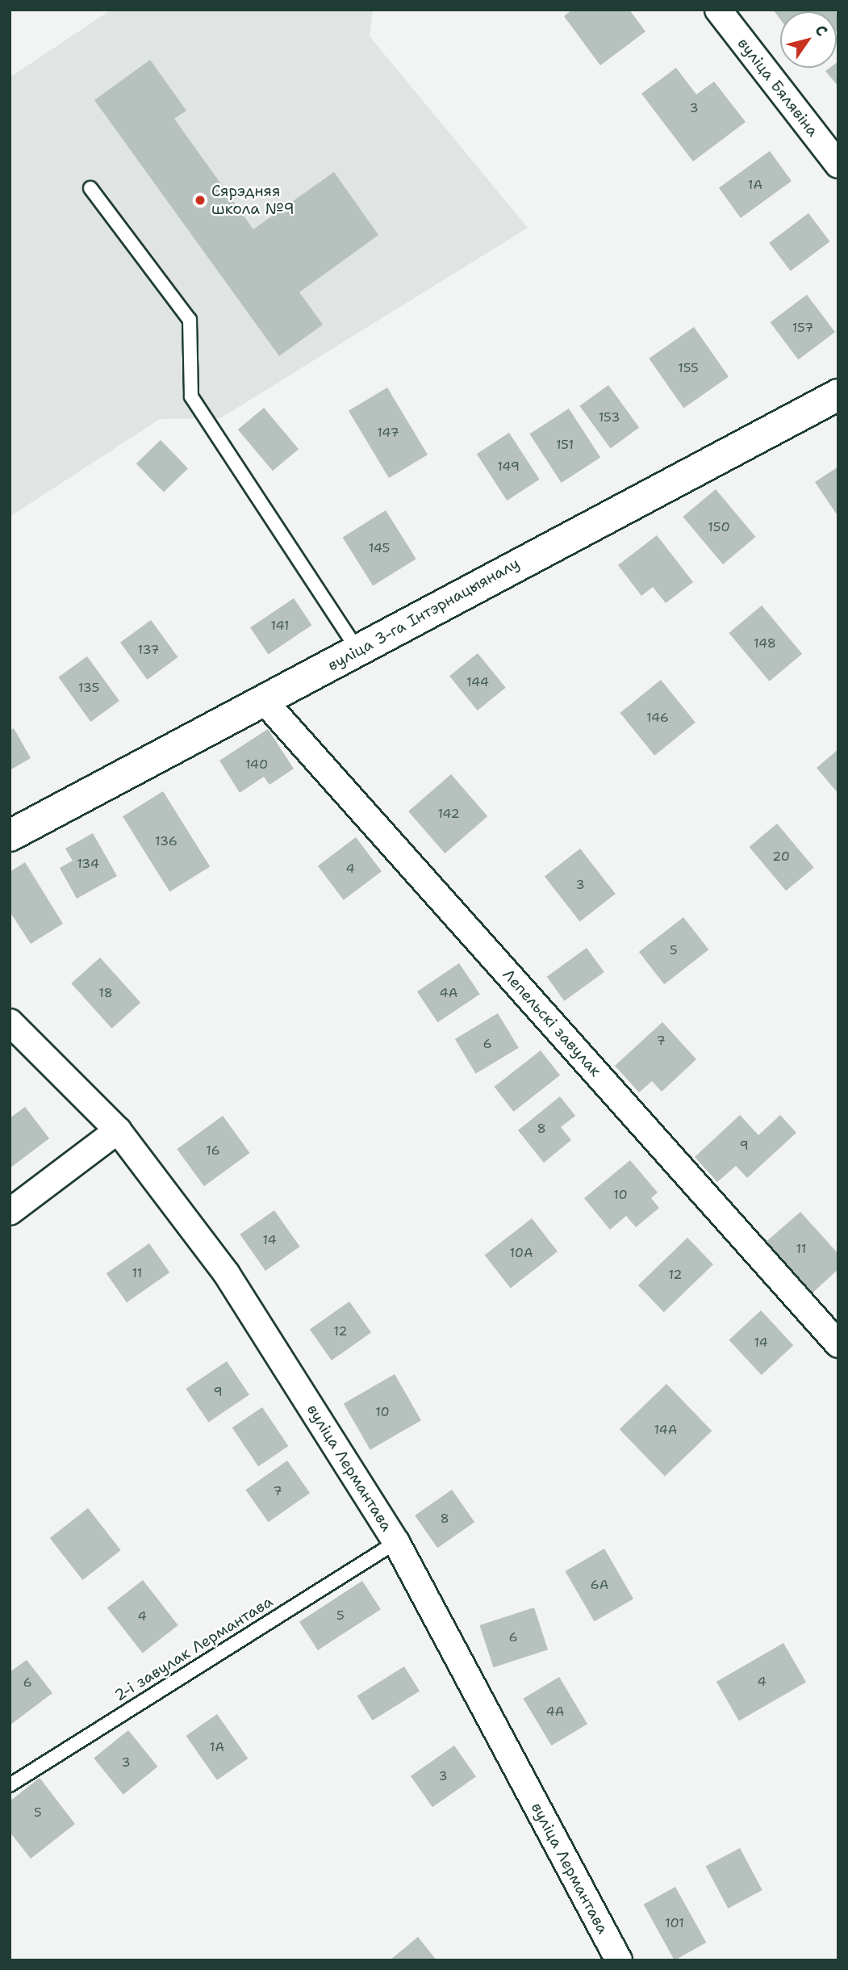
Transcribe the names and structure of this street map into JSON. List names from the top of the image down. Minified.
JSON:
{"streets":{"main road":["вуліца 3-га Інтэрнацыяналу"],"street":["вуліца Бялявіна","Лепельскі завулак","вуліца Лермантава"],"lane":["2-і завулак Лермантава"]},"crossings":[["вуліца 3-га Інтэрнацыяналу","Лепельскі завулак"],["вуліца Лермантава","2-і завулак Лермантава"]],"places":["Сярэдняя школа №9"],"house_numbers":["3","1А","157","155","153","147","151","149","150","145","141","148","137","144","135","146","140","142","136","20","134","4","3","5","18","4А","7","6","8","9","16","10","14","11","10А","11","12","12","14","9","10","14А","7","8","6А","5","4","6","4","6","4А","1А","3","3","5","101"],"north":"top right"}
